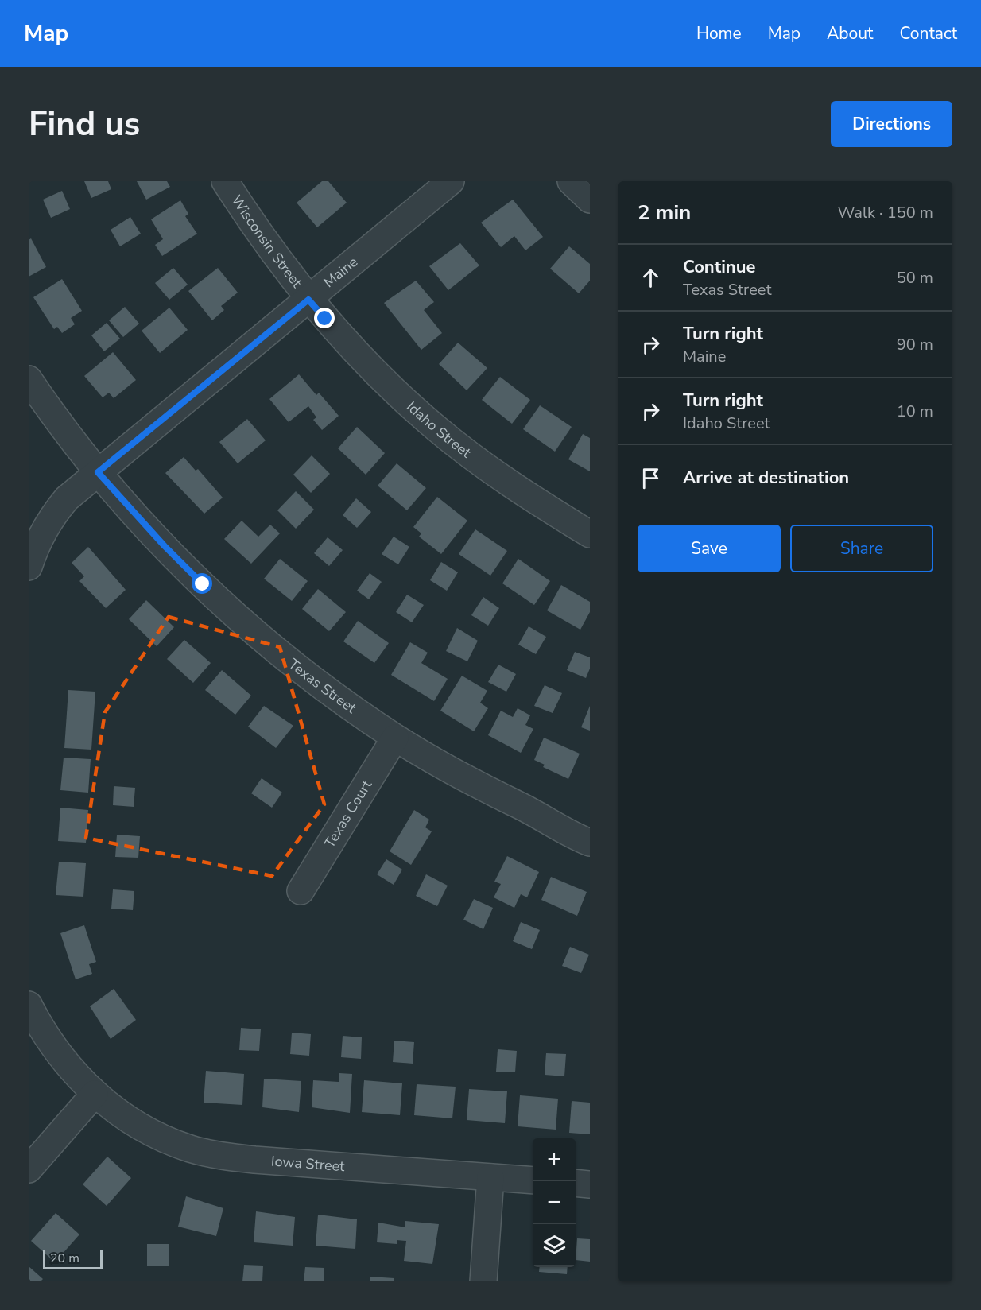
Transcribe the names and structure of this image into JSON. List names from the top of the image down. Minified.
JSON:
{"streets":{"street":["Wisconsin Street","Maine","Idaho Street","Texas Street","Texas Court","Iowa Street"]},"crossings":[["Wisconsin Street","Maine"],["Wisconsin Street","Idaho Street"],["Maine","Idaho Street"],["Maine","Texas Street"],["Texas Street","Texas Court"]],"scale_bar":"20 m","page":{"header":"Map","nav":["Home","Map","About","Contact"],"buttons":["Directions",["Save","Share"]],"title":"Find us","heading":["2 min","Walk · 150 m"],"list":[["Continue","Texas Street","50 m"],["Turn right","Maine","90 m"],["Turn right","Idaho Street","10 m"],"Arrive at destination"],"map_buttons":["+","−"],"scale":"20 m"}}
